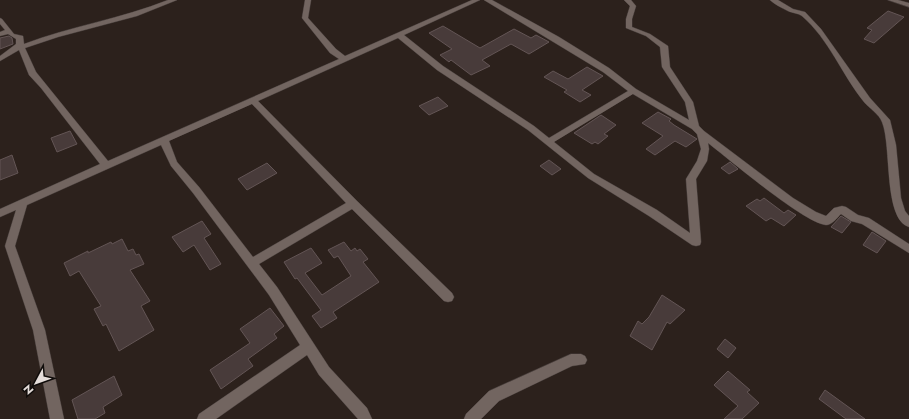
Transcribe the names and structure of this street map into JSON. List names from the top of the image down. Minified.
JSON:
{"north":"bottom left"}
